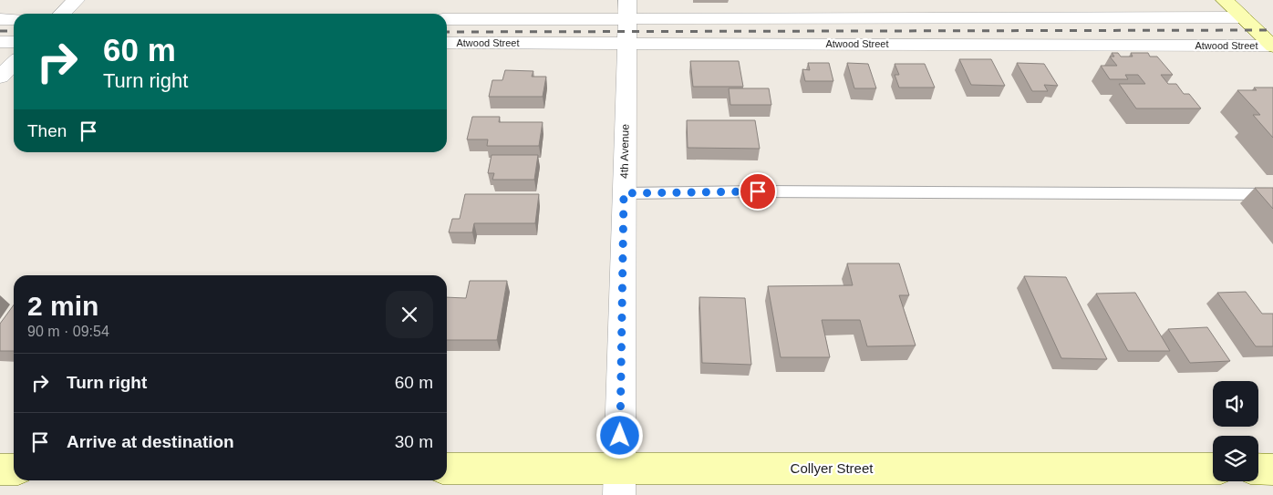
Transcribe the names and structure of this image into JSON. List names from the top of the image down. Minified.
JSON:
{"streets":{"street":["Atwood Street","4th Avenue","Collyer Street"]},"crossings":[["Atwood Street","4th Avenue"],["4th Avenue","Collyer Street"]],"page":{"turn":["60 m","Turn right"],"then":"Then","heading":["2 min","90 m · 09:54"],"list":[{"name":"Turn right","value":"60 m"},{"name":"Arrive at destination","value":"30 m"}]}}
